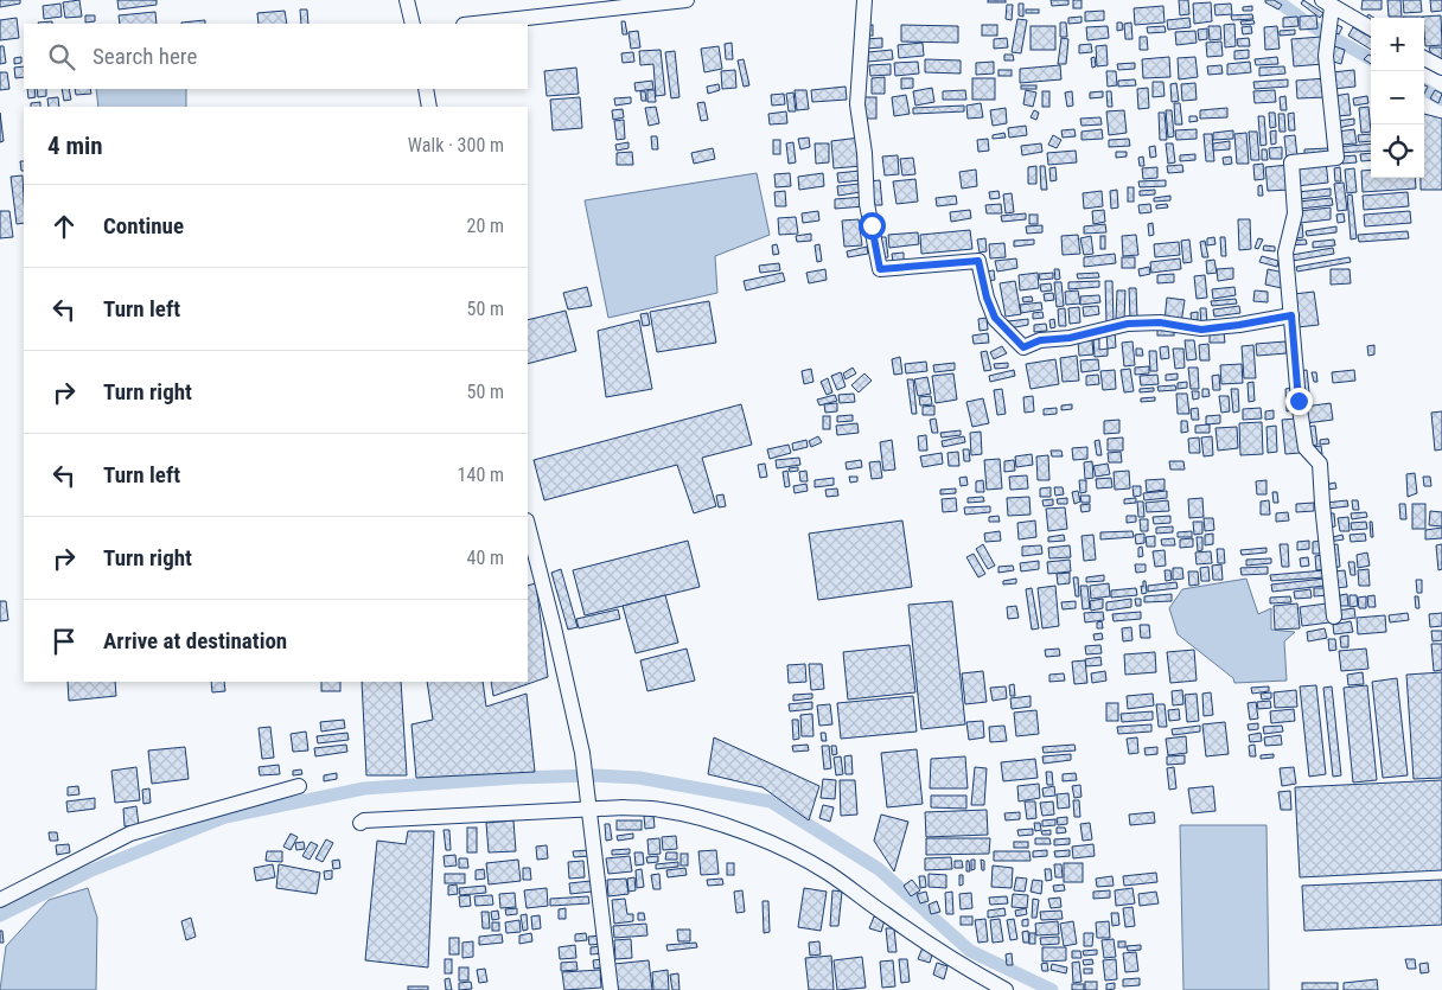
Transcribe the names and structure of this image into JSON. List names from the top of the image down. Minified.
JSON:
{"page":{"map_buttons":["+","−"],"search":"Search here","heading":["4 min","Walk · 300 m"],"list":[["Continue","20 m"],["Turn left","50 m"],["Turn right","50 m"],["Turn left","140 m"],["Turn right","40 m"],"Arrive at destination"]}}
